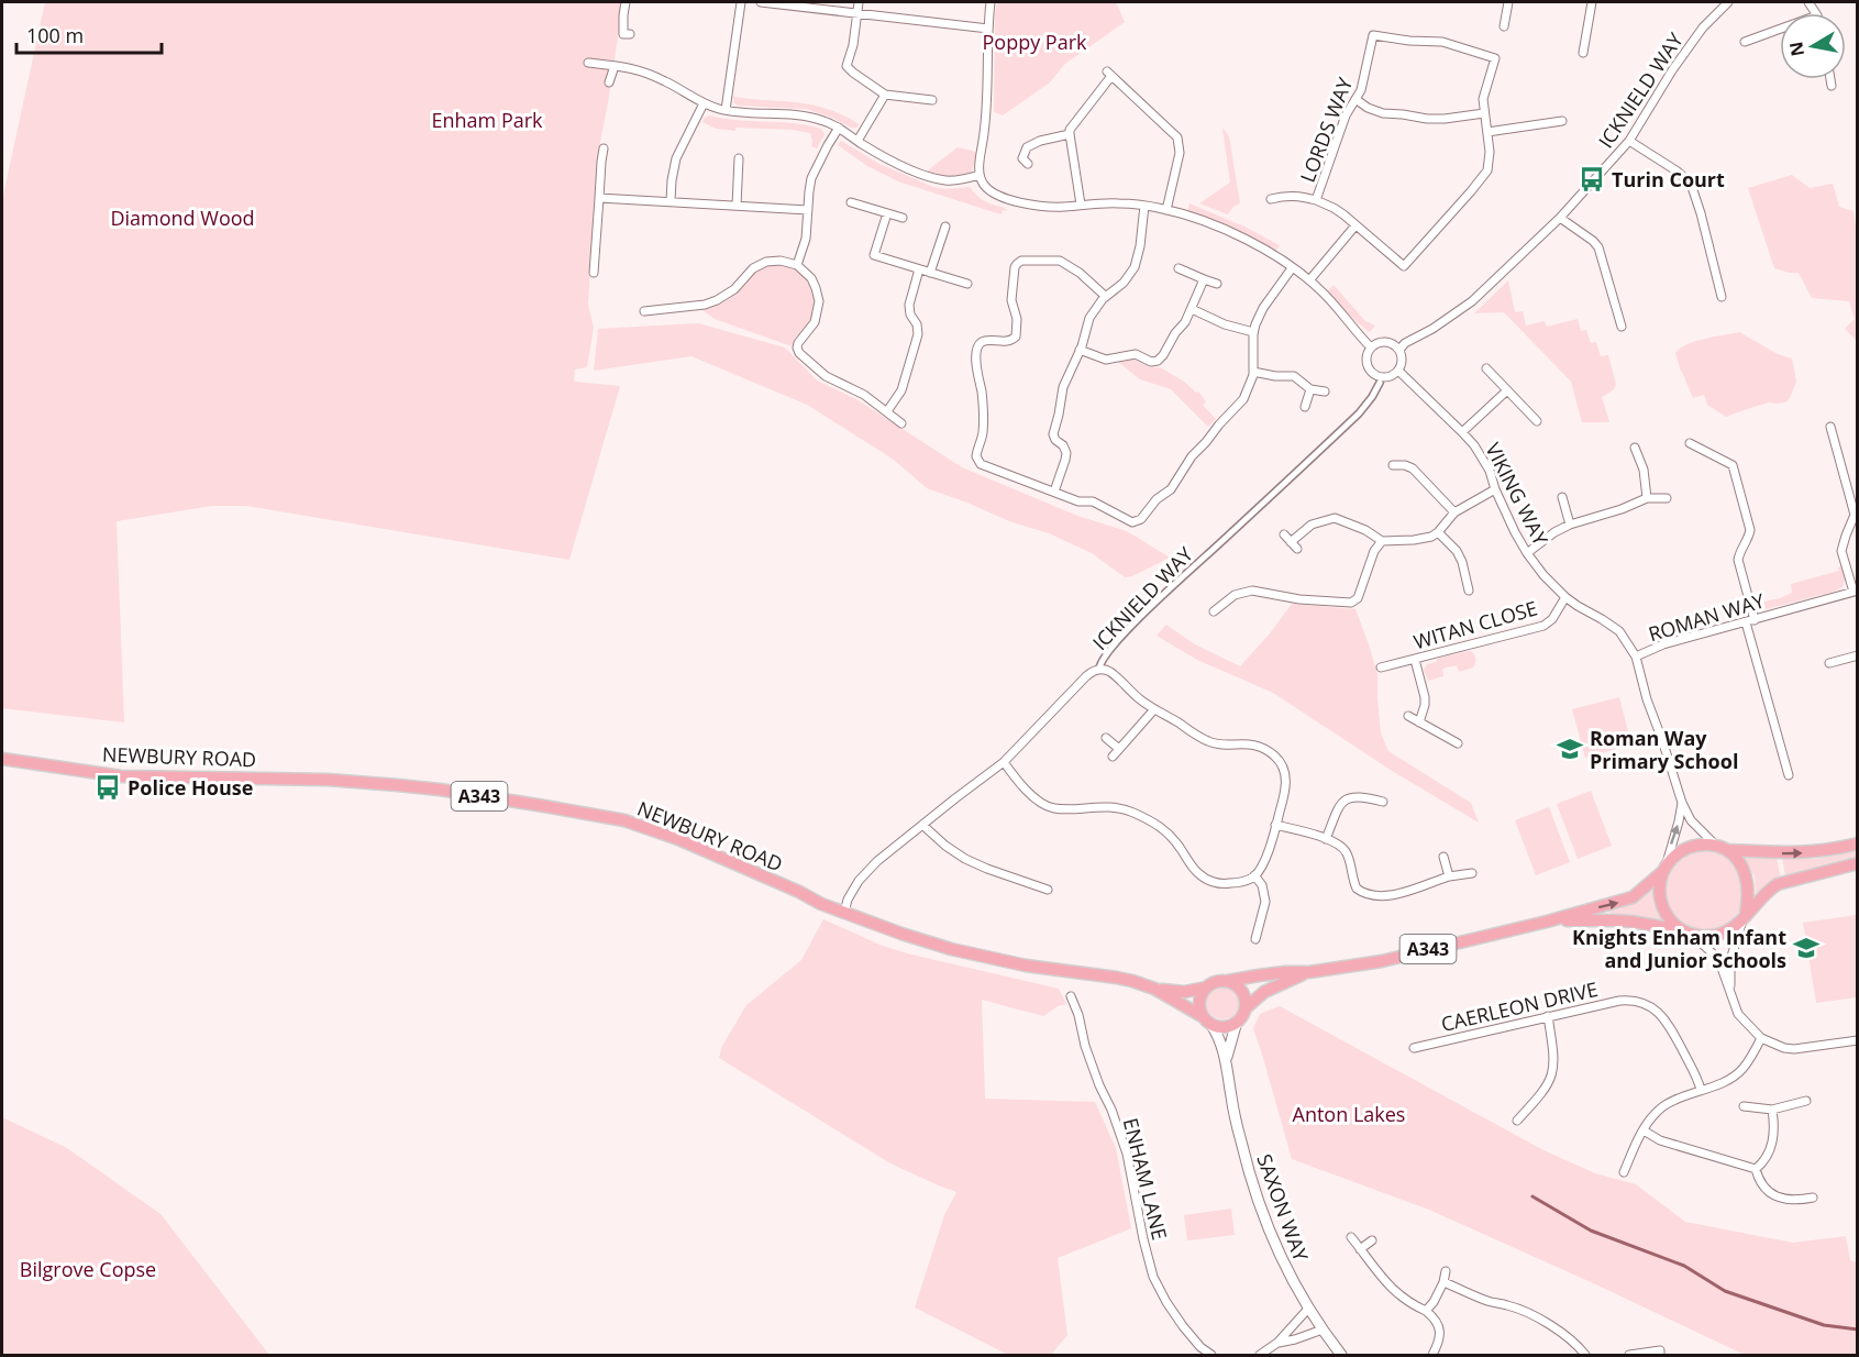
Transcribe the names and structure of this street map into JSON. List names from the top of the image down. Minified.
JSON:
{"streets":{"main road":["NEWBURY ROAD","A343"],"street":["ICKNIELD WAY","LORDS WAY","VIKING WAY","ROMAN WAY","WITAN CLOSE","CAERLEON DRIVE","ENHAM LANE","SAXON WAY"]},"crossings":[["ICKNIELD WAY","VIKING WAY"],["ICKNIELD WAY","NEWBURY ROAD"],["VIKING WAY","ROMAN WAY"],["VIKING WAY","WITAN CLOSE"],["NEWBURY ROAD","A343"],["NEWBURY ROAD","SAXON WAY"],["A343","SAXON WAY"]],"parks":["Poppy Park","Enham Park","Diamond Wood","Anton Lakes","Bilgrove Copse"],"places":{"bus stop":["Turin Court","Police House"],"school or university":["Roman Way Primary School","Knights Enham Infant and Junior Schools"]},"scale_bar":"100 m","north":"left"}
